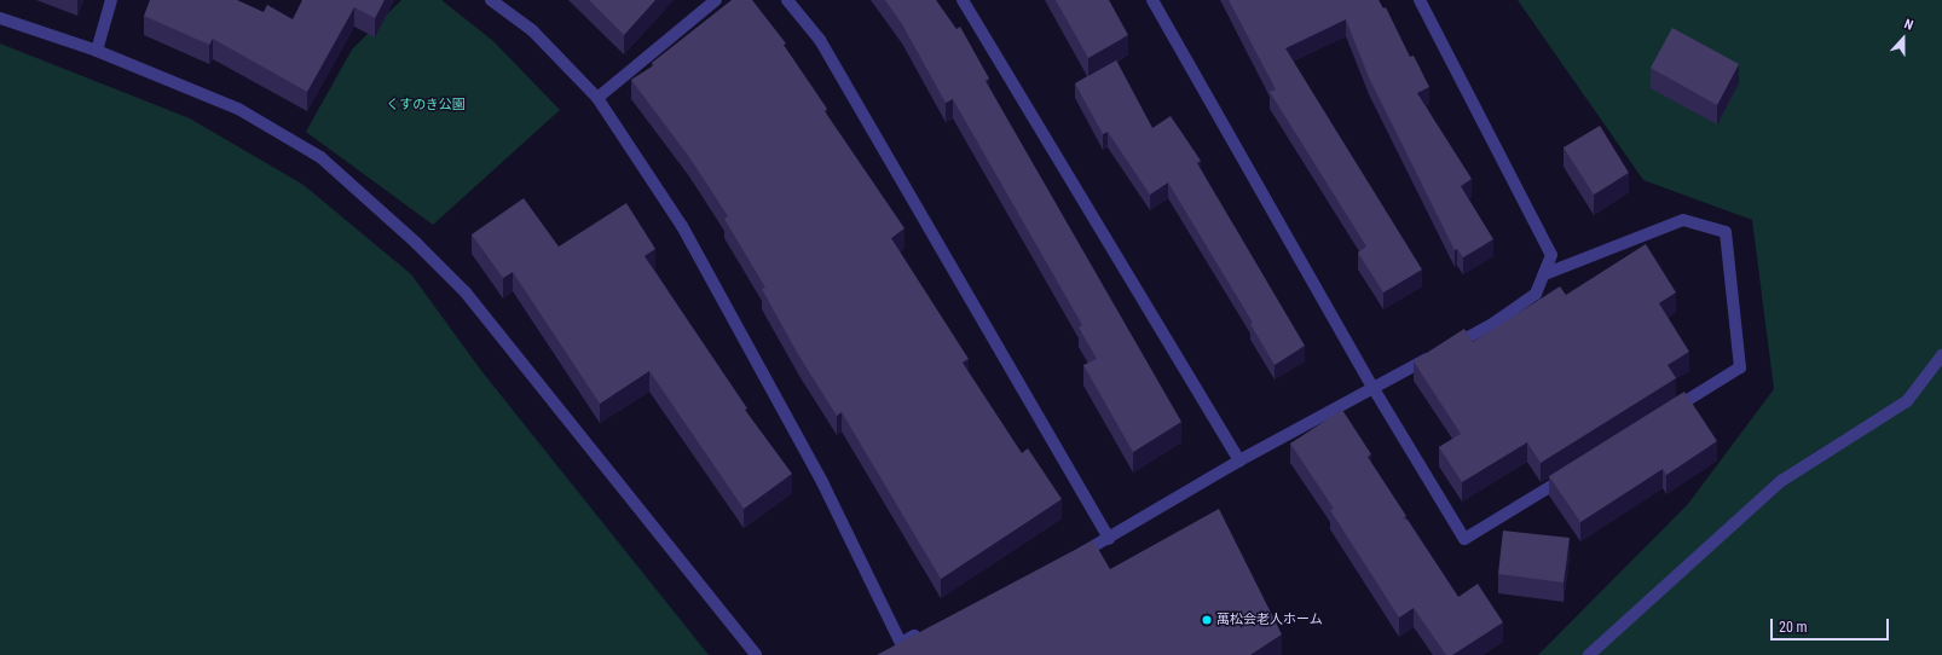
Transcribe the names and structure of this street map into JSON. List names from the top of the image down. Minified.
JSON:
{"parks":["くすのき公園"],"places":["萬松会老人ホーム"],"scale_bar":"20 m","north":"top"}
